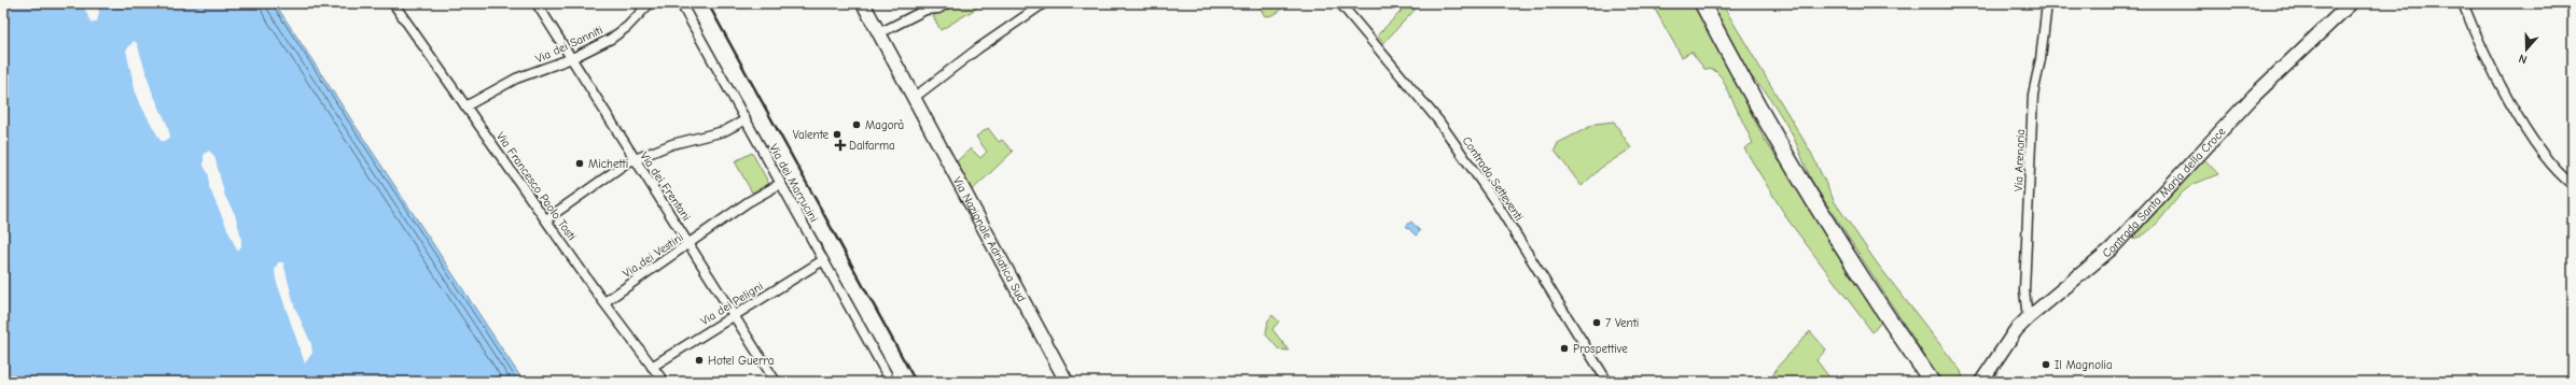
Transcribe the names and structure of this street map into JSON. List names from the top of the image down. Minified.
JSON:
{"streets":{"main road":["Contrada Santa Maria della Croce","Via Nazionale Adriatica Sud"],"street":["Via dei Sanniti","Via Arenaria","Contrada Setteventi","Via dei Marrucini","Via Francesco Paolo Tosti","Via dei Frentani","Via dei Vestini","Via dei Peligni"]},"crossings":[["Via dei Sanniti","Via Francesco Paolo Tosti"],["Via dei Sanniti","Via dei Frentani"],["Via Arenaria","Contrada Santa Maria della Croce"],["Via dei Marrucini","Via dei Vestini"],["Via dei Marrucini","Via dei Peligni"],["Via Francesco Paolo Tosti","Via dei Vestini"],["Via Francesco Paolo Tosti","Via dei Peligni"],["Via dei Frentani","Via dei Vestini"],["Via dei Frentani","Via dei Peligni"]],"places":{"other":["Magorà","Valente","Michetti","7 Venti","Prospettive","Hotel Guerra","Il Magnolia"],"health":["Dalfarma"]},"north":"bottom"}
